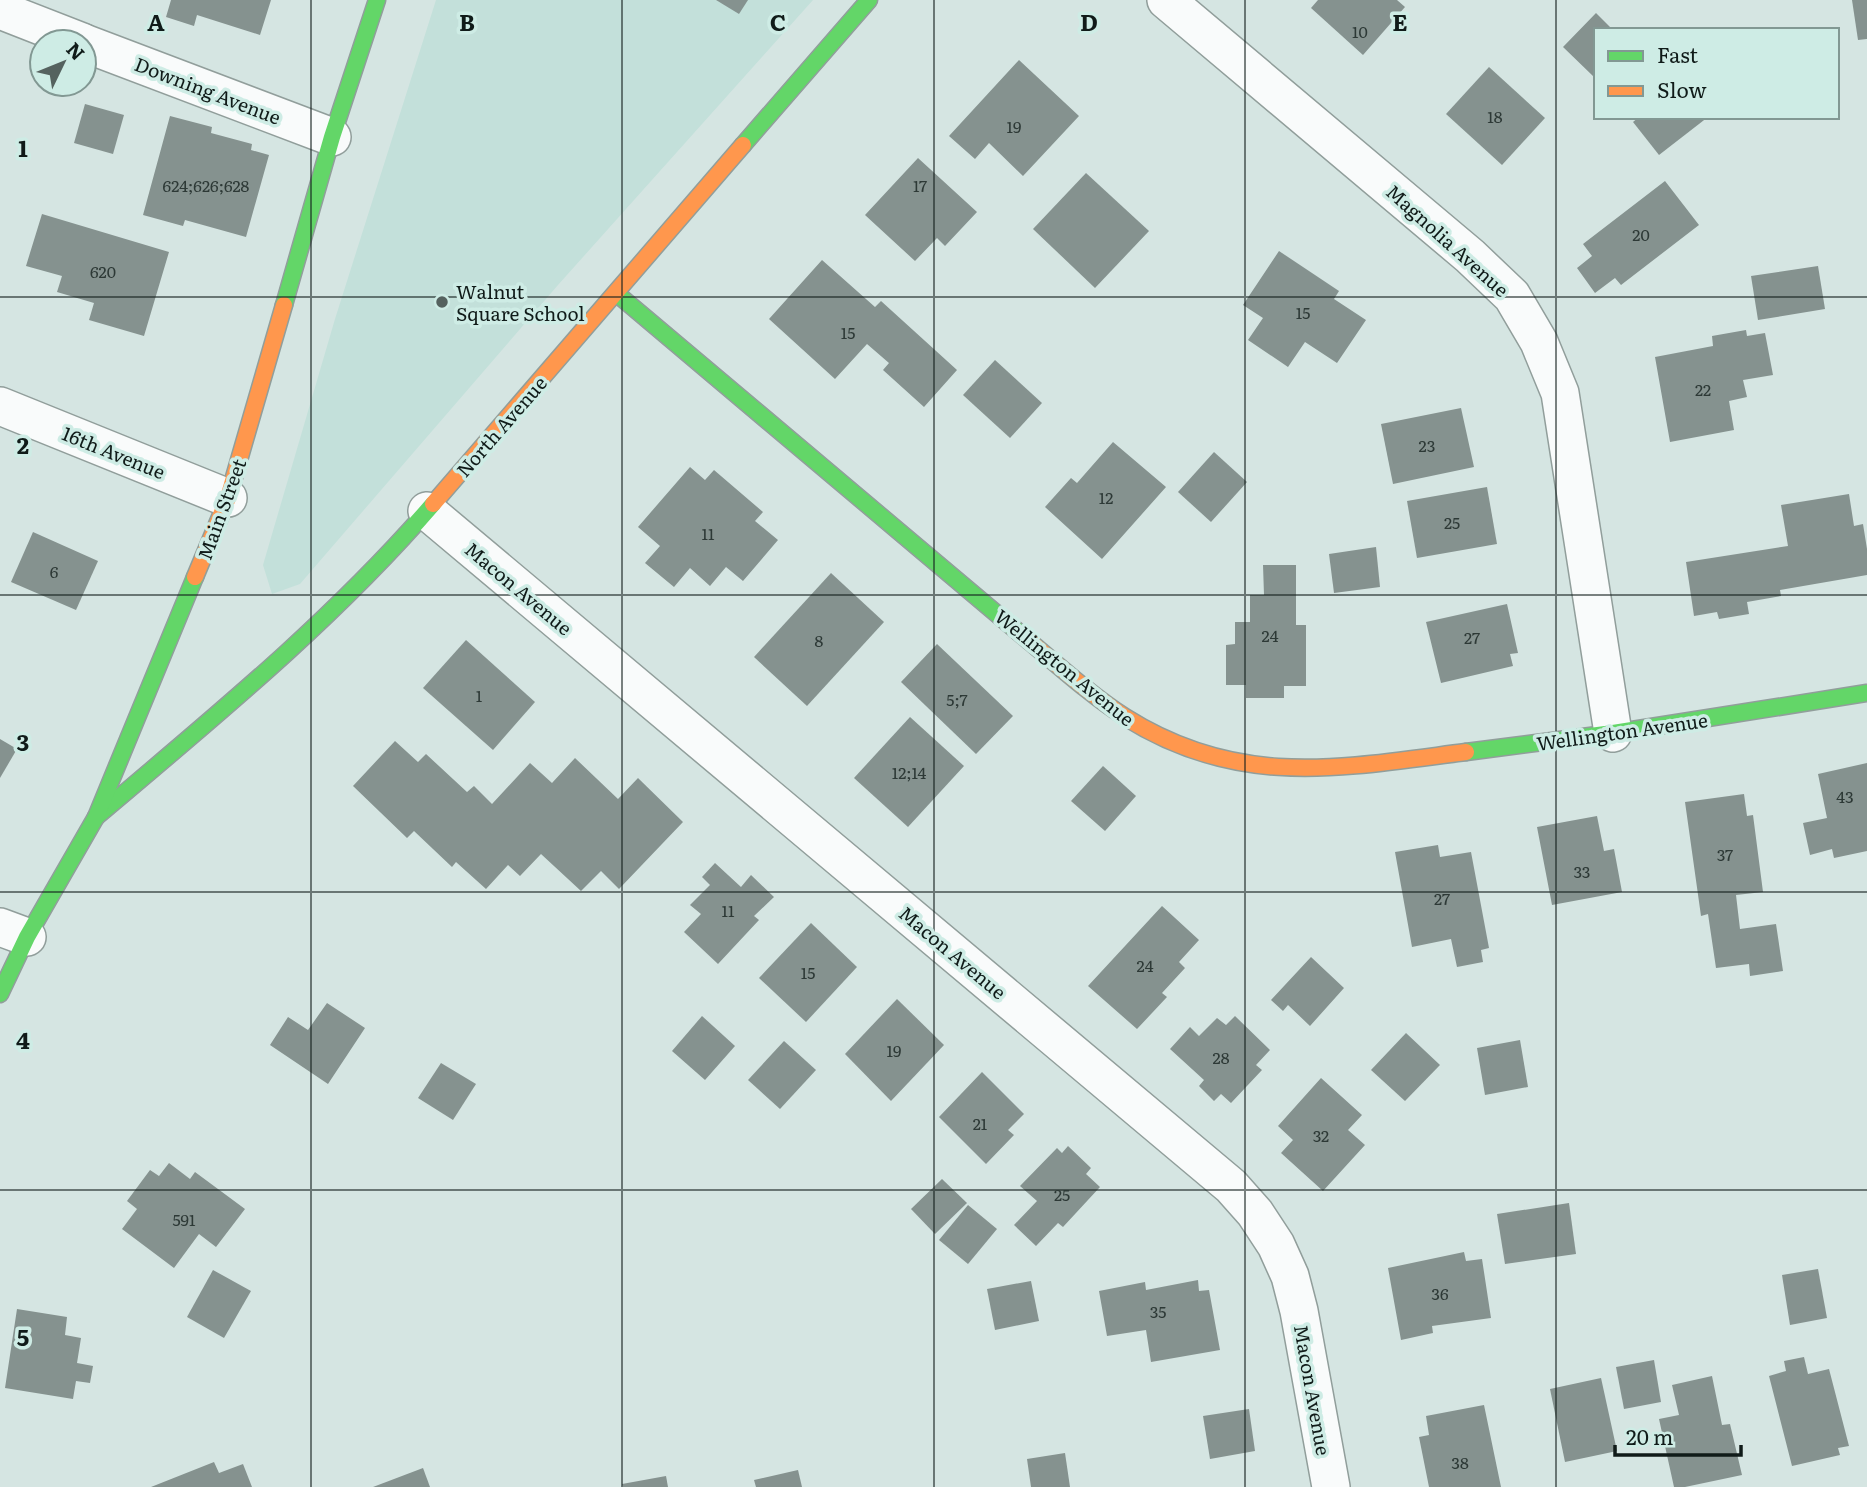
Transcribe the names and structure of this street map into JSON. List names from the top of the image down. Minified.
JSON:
{"streets":{"main road":["North Avenue","Main Street","Wellington Avenue"],"street":["Downing Avenue","Magnolia Avenue","16th Avenue","Macon Avenue"]},"crossings":[["Downing Avenue","Main Street"],["Magnolia Avenue","Wellington Avenue"],["North Avenue","Main Street"],["North Avenue","Macon Avenue"],["North Avenue","Wellington Avenue"],["16th Avenue","Main Street"]],"places":["Walnut Square School"],"house_numbers":["10","18","19","624;626;628","17","20","620","15","15","22","23","12","25","11","6","24","27","8","1","5;7","12;14","43","37","33","27","11","24","15","19","28","21","32","25","591","36","35","38"],"legend":["Fast","Slow"],"scale_bar":"20 m","north":"top right","grid":{"columns":["A","B","C","D","E"],"rows":["1","2","3","4","5"]}}
